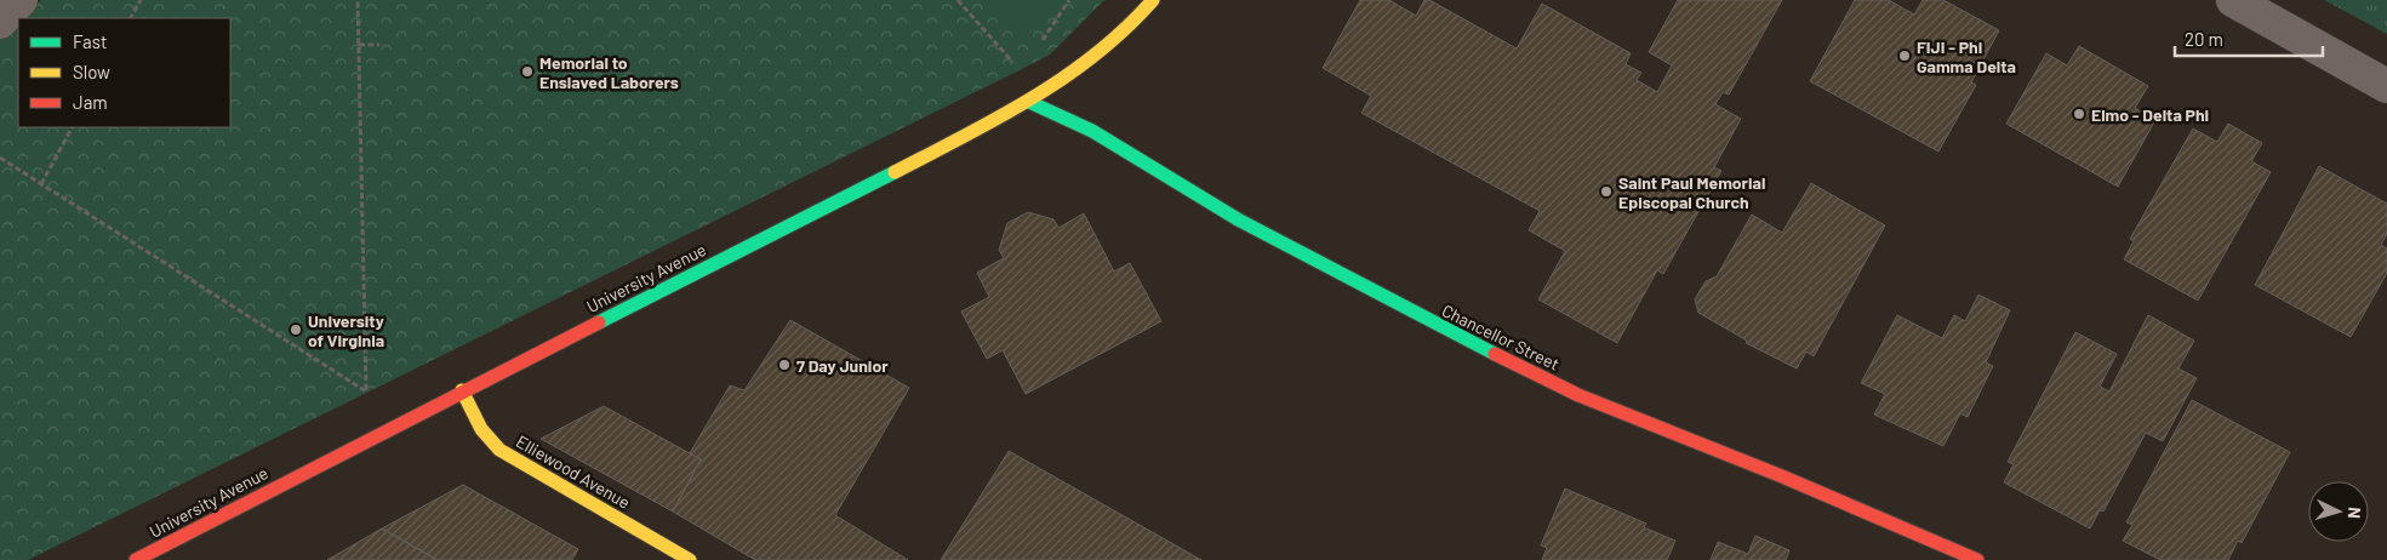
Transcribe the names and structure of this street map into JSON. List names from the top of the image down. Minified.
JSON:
{"streets":{"street":["University Avenue","Chancellor Street","Elliewood Avenue"]},"crossings":[["University Avenue","Chancellor Street"],["University Avenue","Elliewood Avenue"]],"places":["FIJI - Phi Gamma Delta","Memorial to Enslaved Laborers","Elmo - Delta Phi","Saint Paul Memorial Episcopal Church","University of Virginia","7 Day Junior"],"legend":["Fast","Slow","Jam"],"scale_bar":"20 m","north":"right"}
